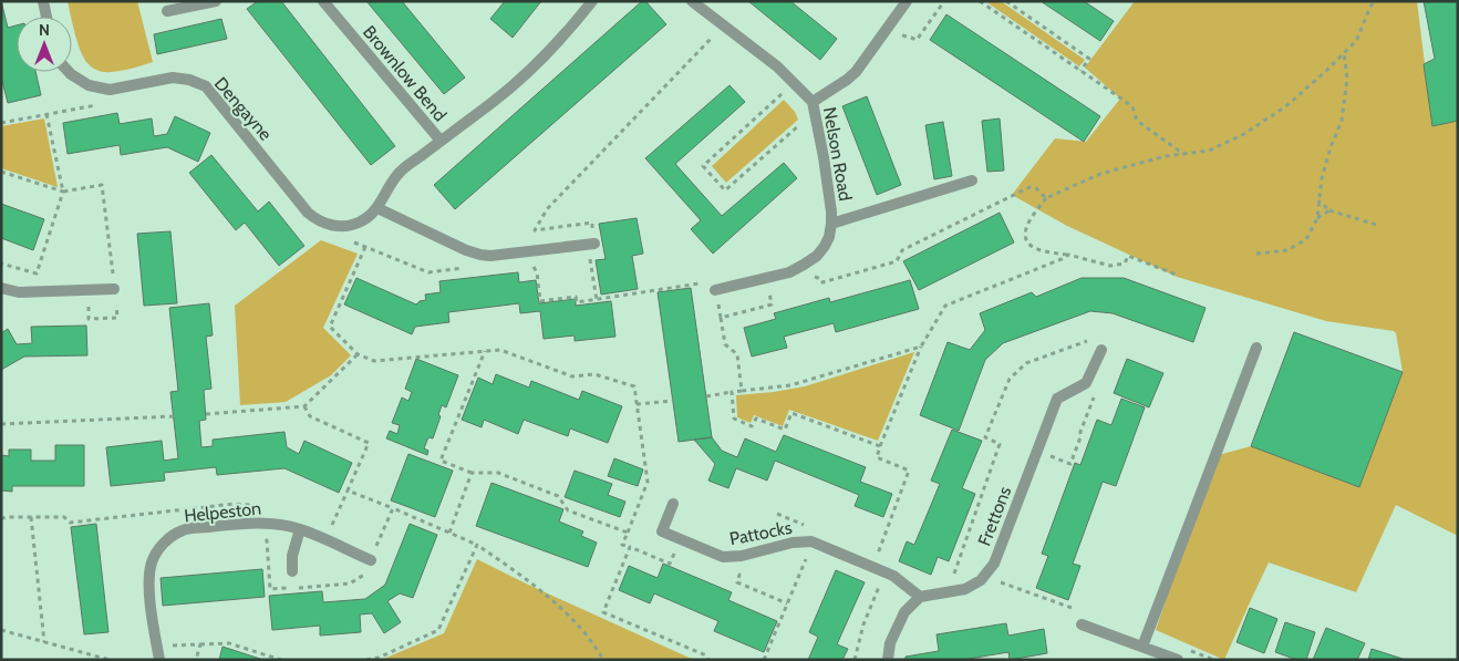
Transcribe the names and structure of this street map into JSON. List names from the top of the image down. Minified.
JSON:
{"streets":{"street":["Brownlow Bend","Dengayne","Nelson Road","Helpeston","Frettons","Pattocks"]},"crossings":[["Brownlow Bend","Dengayne"],["Frettons","Pattocks"]],"north":"top"}
